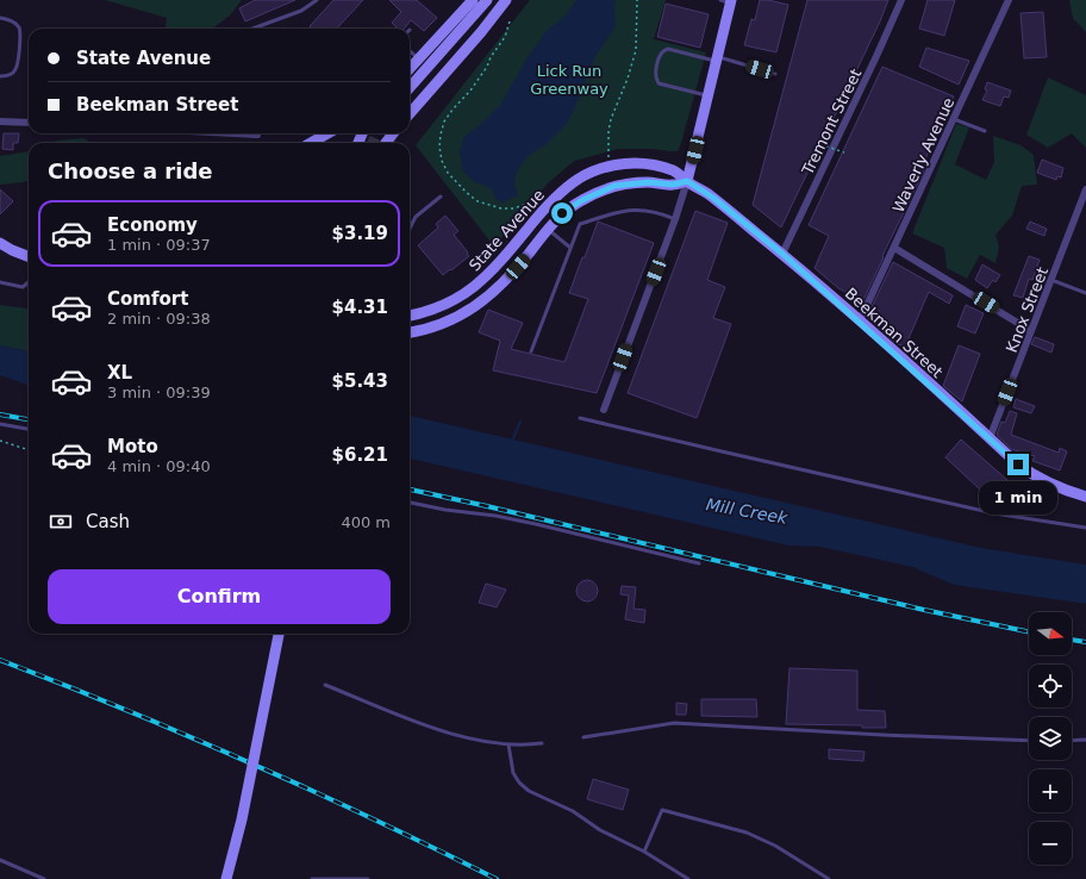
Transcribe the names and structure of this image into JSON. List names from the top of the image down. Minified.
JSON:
{"streets":{"main road":["State Avenue","Beekman Street"],"street":["Tremont Street","Waverly Avenue","Knox Street"]},"crossings":[["Tremont Street","Beekman Street"],["Waverly Avenue","Beekman Street"],["State Avenue","Beekman Street"],["Knox Street","Beekman Street"]],"water":["Mill Creek"],"parks":["Lick Run Greenway"],"north":"right","page":{"banner":["State Avenue","Beekman Street"],"heading":"Choose a ride","list":[{"name":"Economy","note":"1 min · 09:37","value":"$3.19"},{"name":"Comfort","note":"2 min · 09:38","value":"$4.31"},{"name":"XL","note":"3 min · 09:39","value":"$5.43"},{"name":"Moto","note":"4 min · 09:40","value":"$6.21"}],"bubble":"1 min","pay":["Cash","400 m"],"buttons":"Confirm","map_buttons":["+","−"]}}
